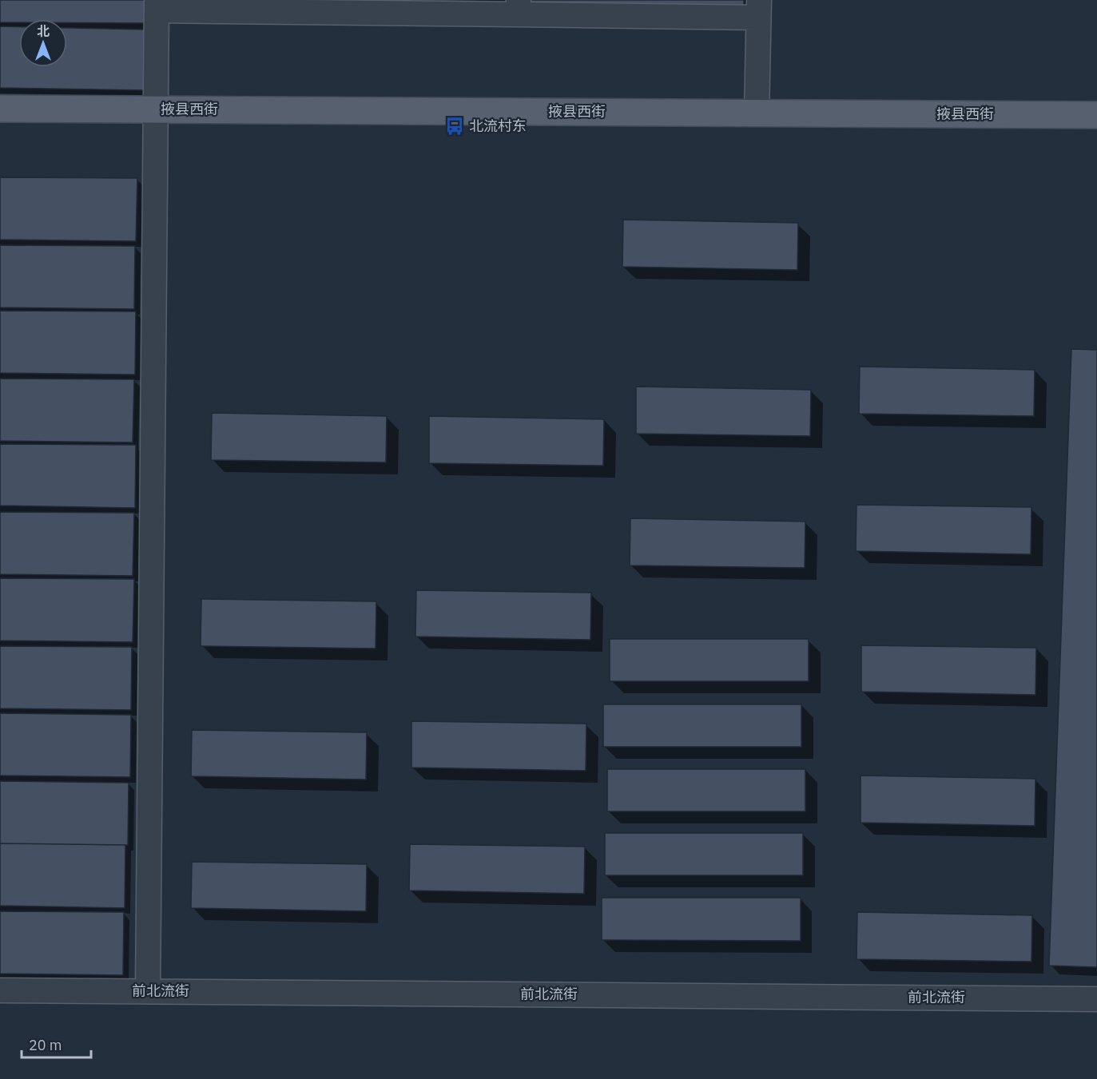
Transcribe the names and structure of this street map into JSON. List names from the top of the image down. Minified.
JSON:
{"streets":{"main road":["掖县西街"],"street":["前北流街"]},"places":{"bus stop":["北流村东"]},"scale_bar":"20 m","north":"top"}
